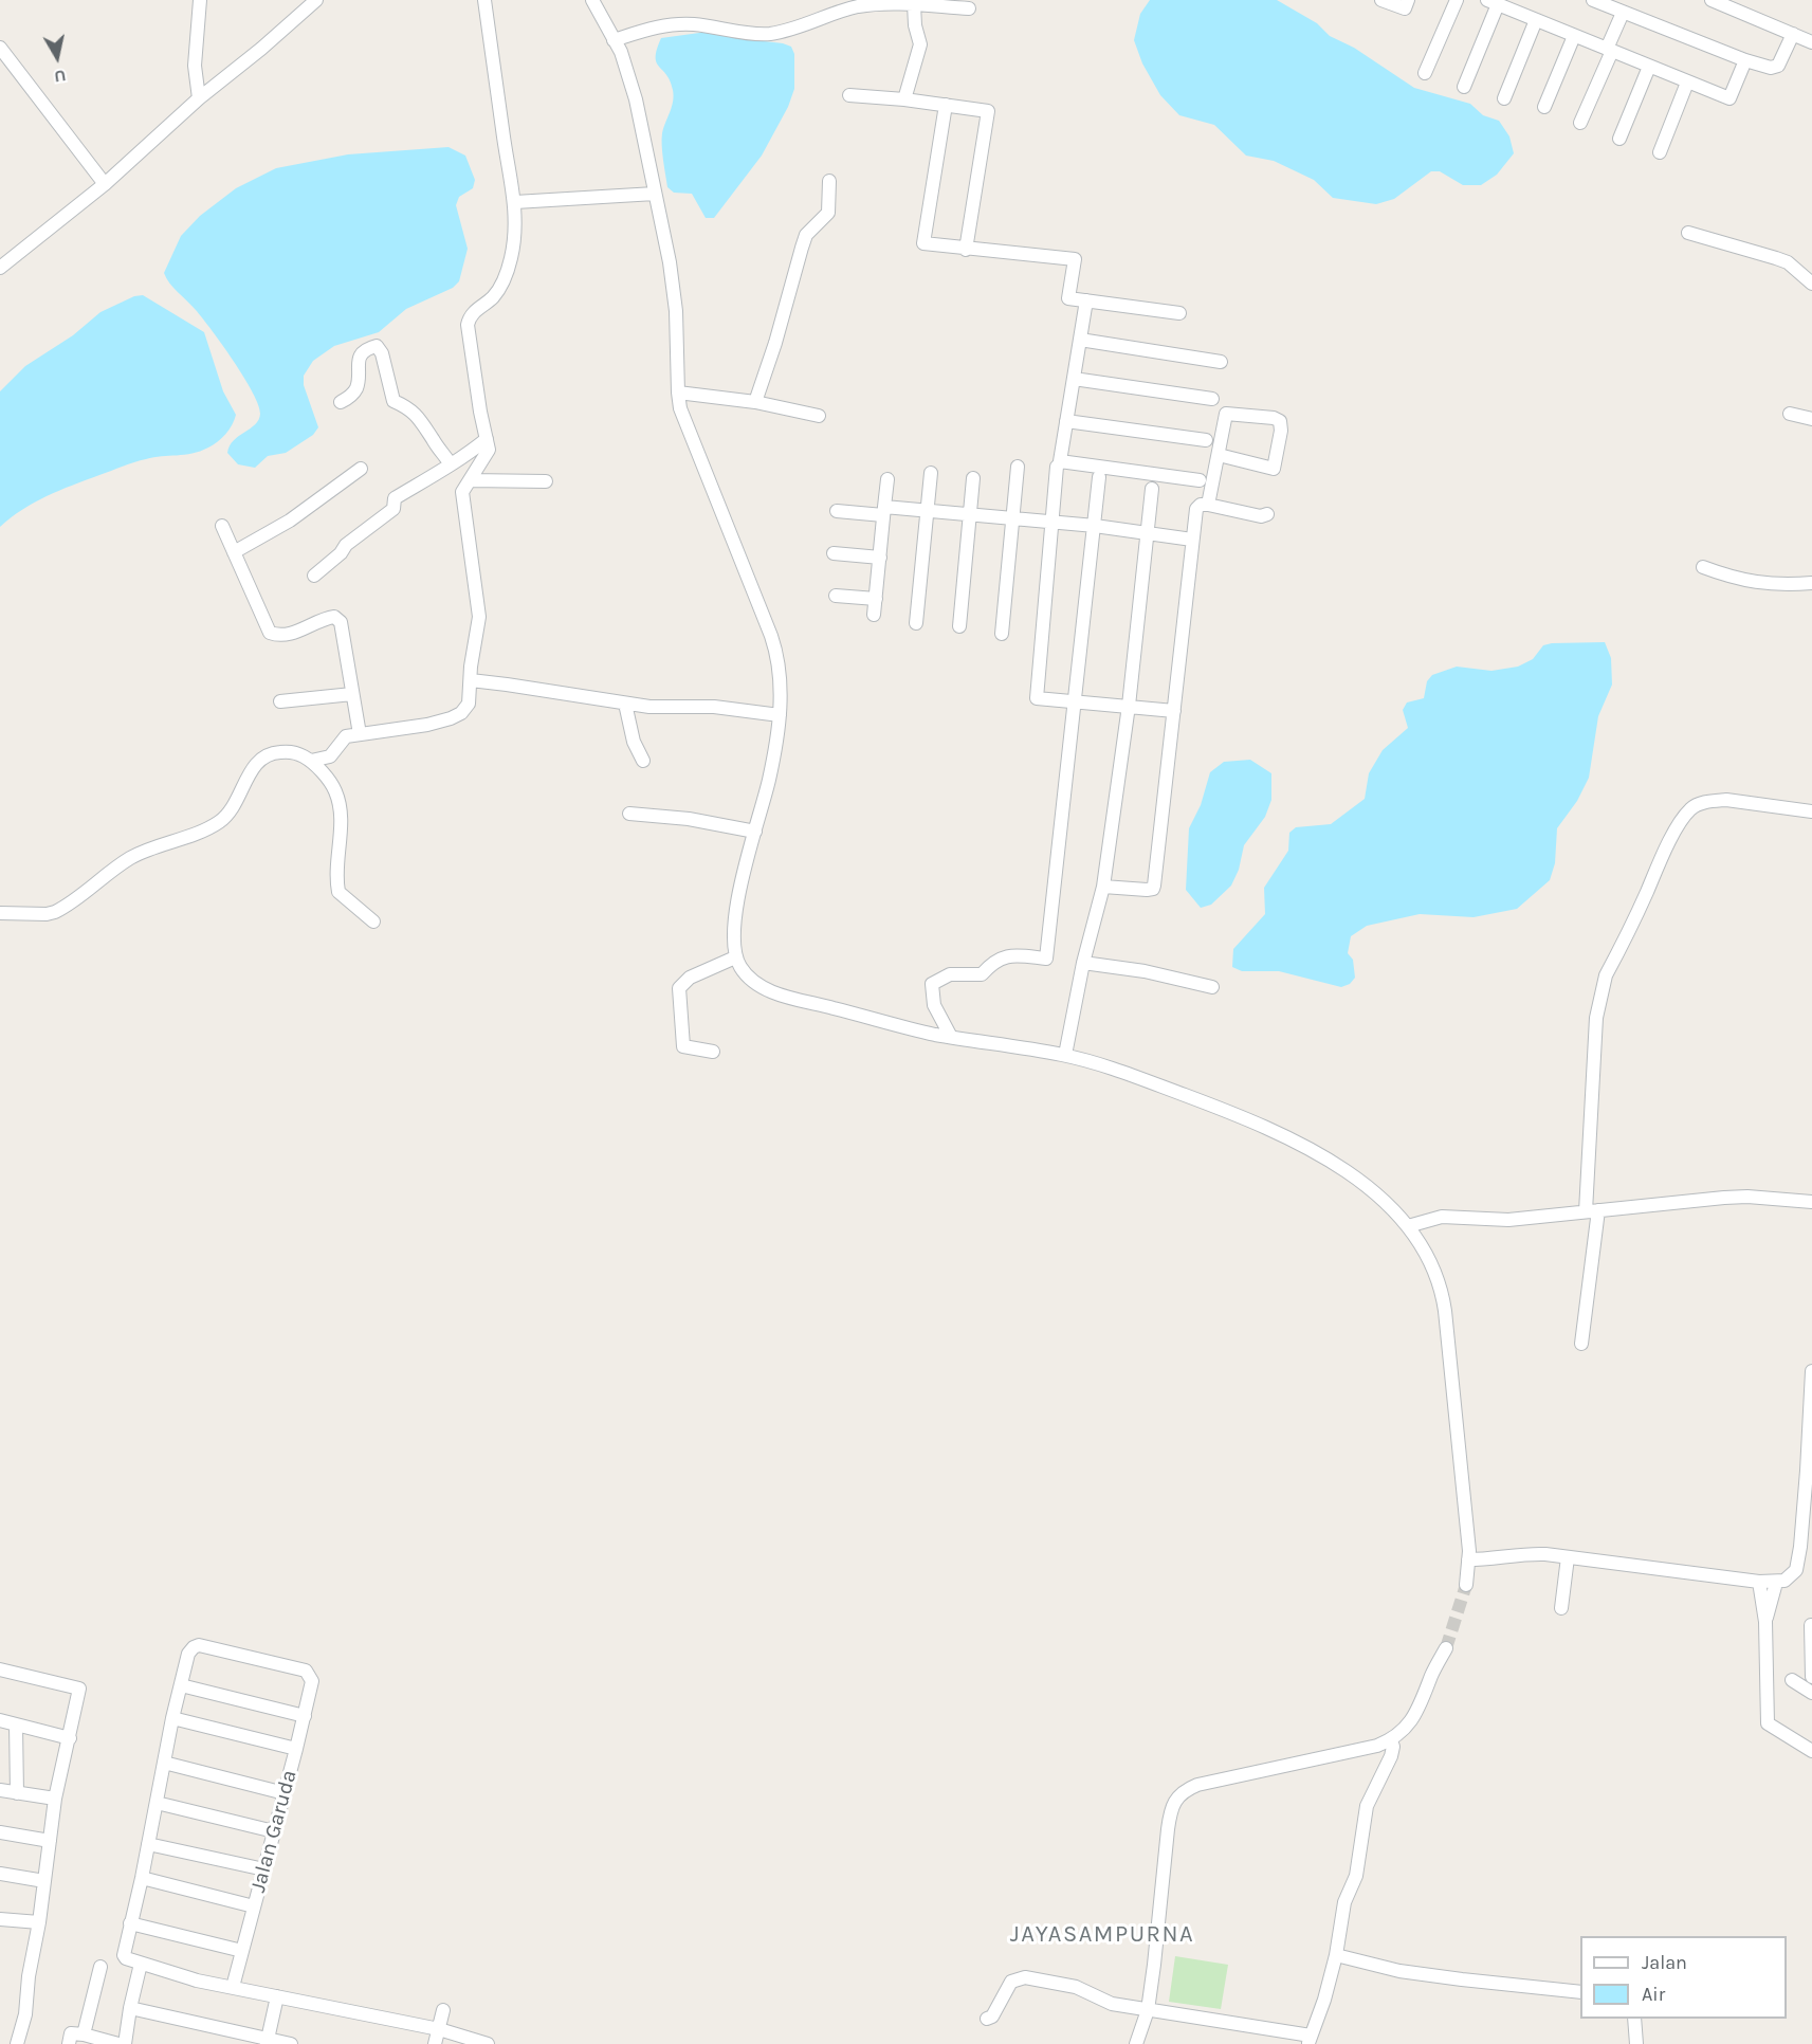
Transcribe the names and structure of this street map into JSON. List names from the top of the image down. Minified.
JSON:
{"streets":{"street":["Jalan Garuda"]},"districts":["JAYASAMPURNA"],"legend":["Jalan","Air"],"north":"bottom"}
